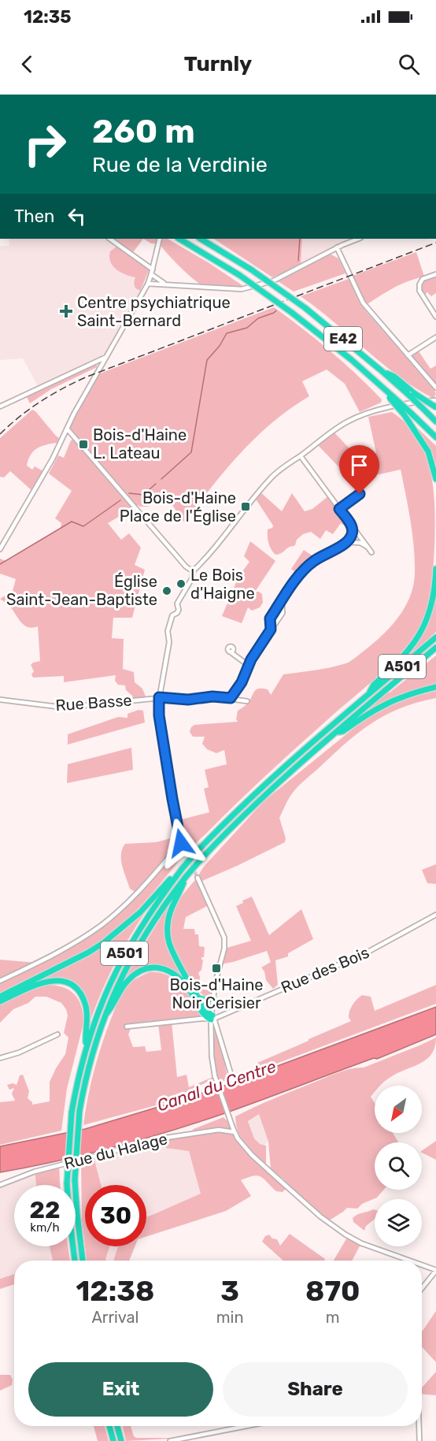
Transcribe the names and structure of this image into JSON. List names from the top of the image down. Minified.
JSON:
{"streets":{"highway":["E42","A501"],"street":["Rue Basse","Rue des Bois","Rue du Halage"]},"water":["Canal du Centre"],"places":{"health":["Centre psychiatrique Saint-Bernard"],"transit":["Bois-d'Haine L. Lateau","Bois-d'Haine Place de l'Église","Bois-d'Haine Noir Cerisier"],"other":["Le Bois d'Haigne","Église Saint-Jean-Baptiste"]},"north":"bottom left","page":{"status":"12:35","header":"Turnly","turn":["260 m","Rue de la Verdinie"],"then":"Then","speed":"22 km/h","limit":"30","eta":["12:38","Arrival","3","min","870","m"],"buttons":["Exit","Share"]}}
